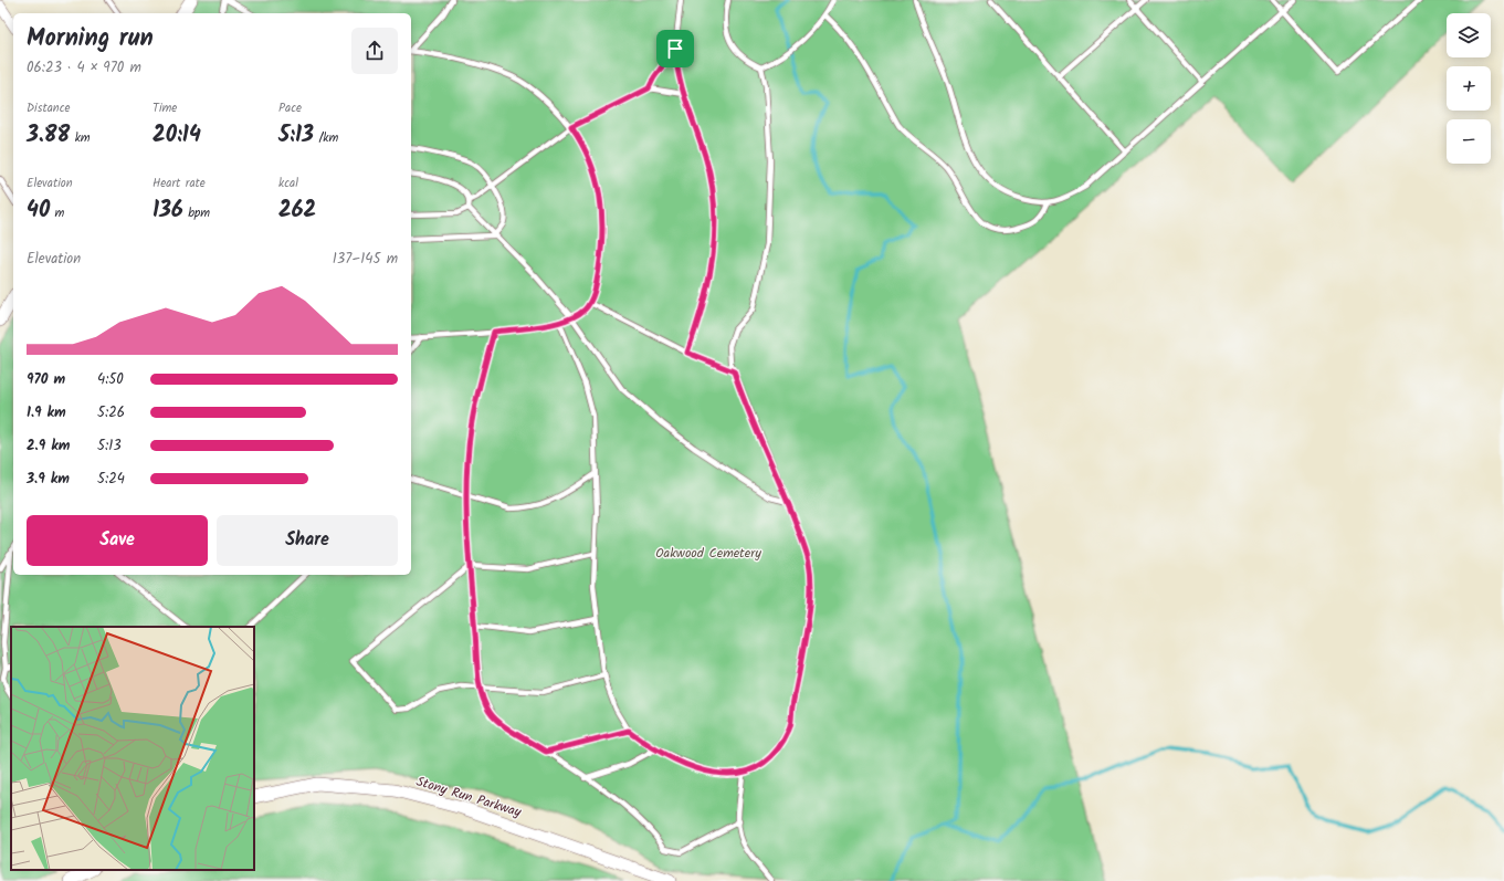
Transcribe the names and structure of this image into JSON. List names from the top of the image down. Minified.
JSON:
{"streets":{"street":["Stony Run Parkway"]},"parks":["Oakwood Cemetery"],"page":{"map_buttons":["+","−"],"heading":["Morning run","06:23 · 4 × 970 m"],"stats":[["Distance","3.88 km"],["Time","20:14"],["Pace","5:13 /km"],["Elevation","40 m"],["Heart rate","136 bpm"],["kcal","262"]],"chart":["Elevation","137–145 m"],"list":[{"name":"970 m","note":"4:50"},{"name":"1.9 km","note":"5:26"},{"name":"2.9 km","note":"5:13"},{"name":"3.9 km","note":"5:24"}],"buttons":["Save","Share"]}}
